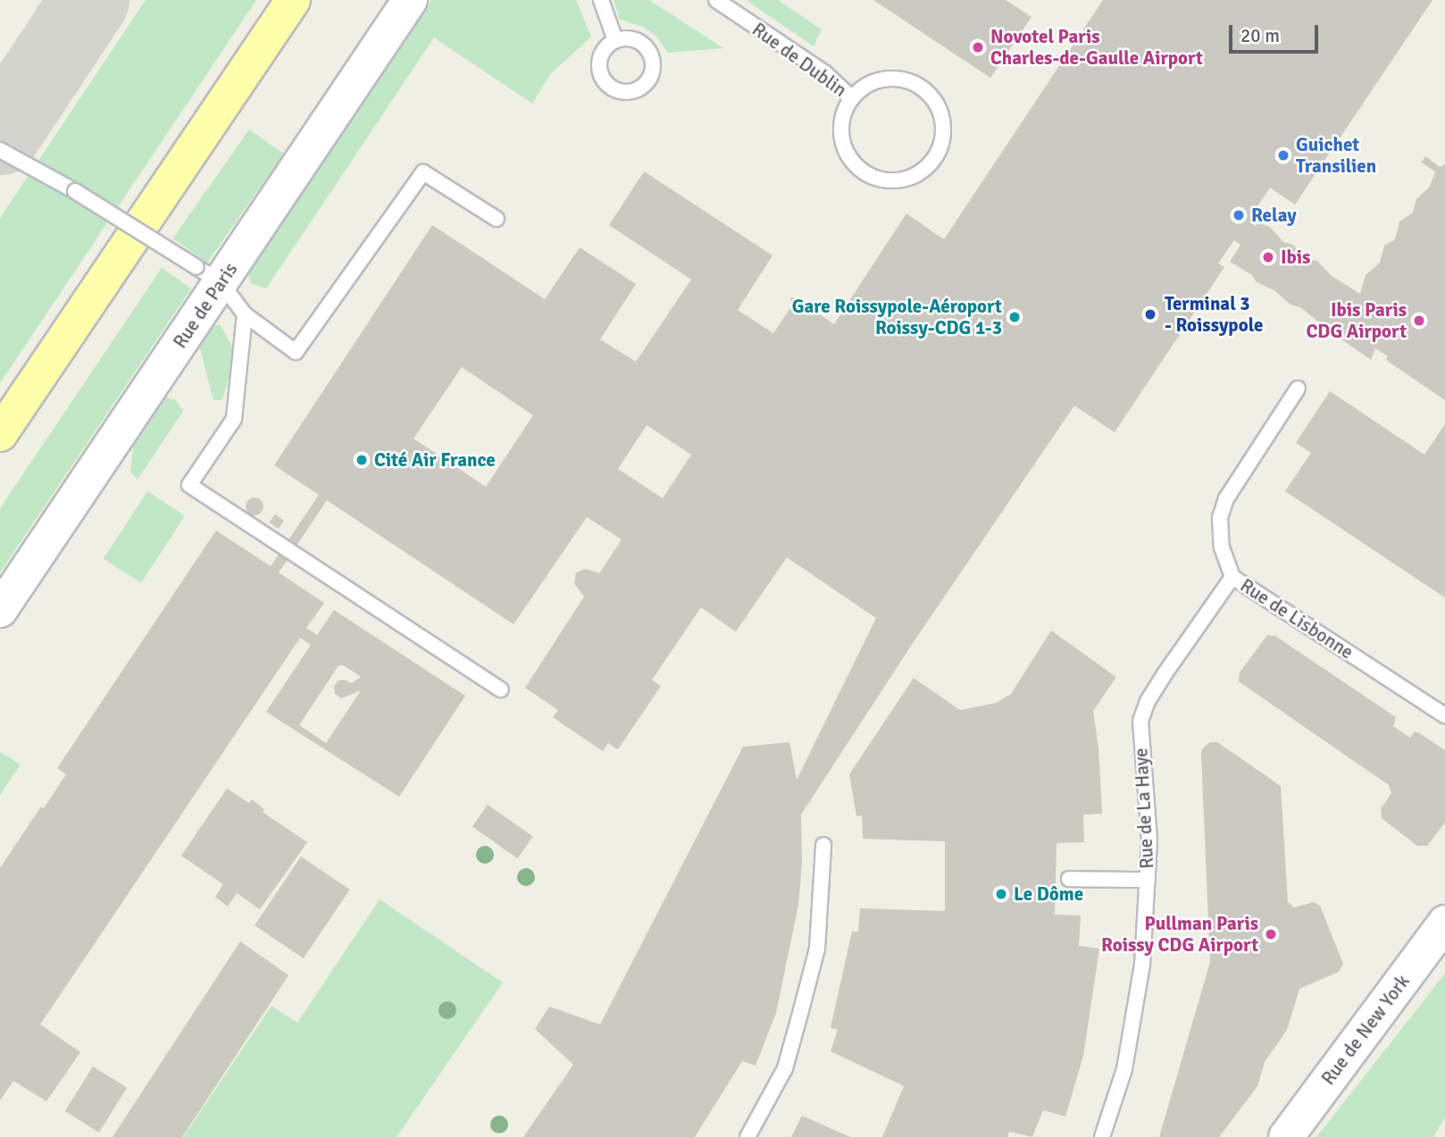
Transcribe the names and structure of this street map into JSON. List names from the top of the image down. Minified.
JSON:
{"streets":{"street":["Rue de Paris","Rue de New York"],"lane":["Rue de Dublin","Rue de Lisbonne","Rue de La Haye"]},"crossings":[["Rue de Lisbonne","Rue de La Haye"]],"places":["Novotel Paris Charles-de-Gaulle Airport","Guichet Transilien","Relay","Ibis","Terminal 3 - Roissypole","Gare Roissypole-Aéroport Roissy-CDG 1-3","Ibis Paris CDG Airport","Cité Air France","Le Dôme","Pullman Paris Roissy CDG Airport"],"scale_bar":"20 m"}
